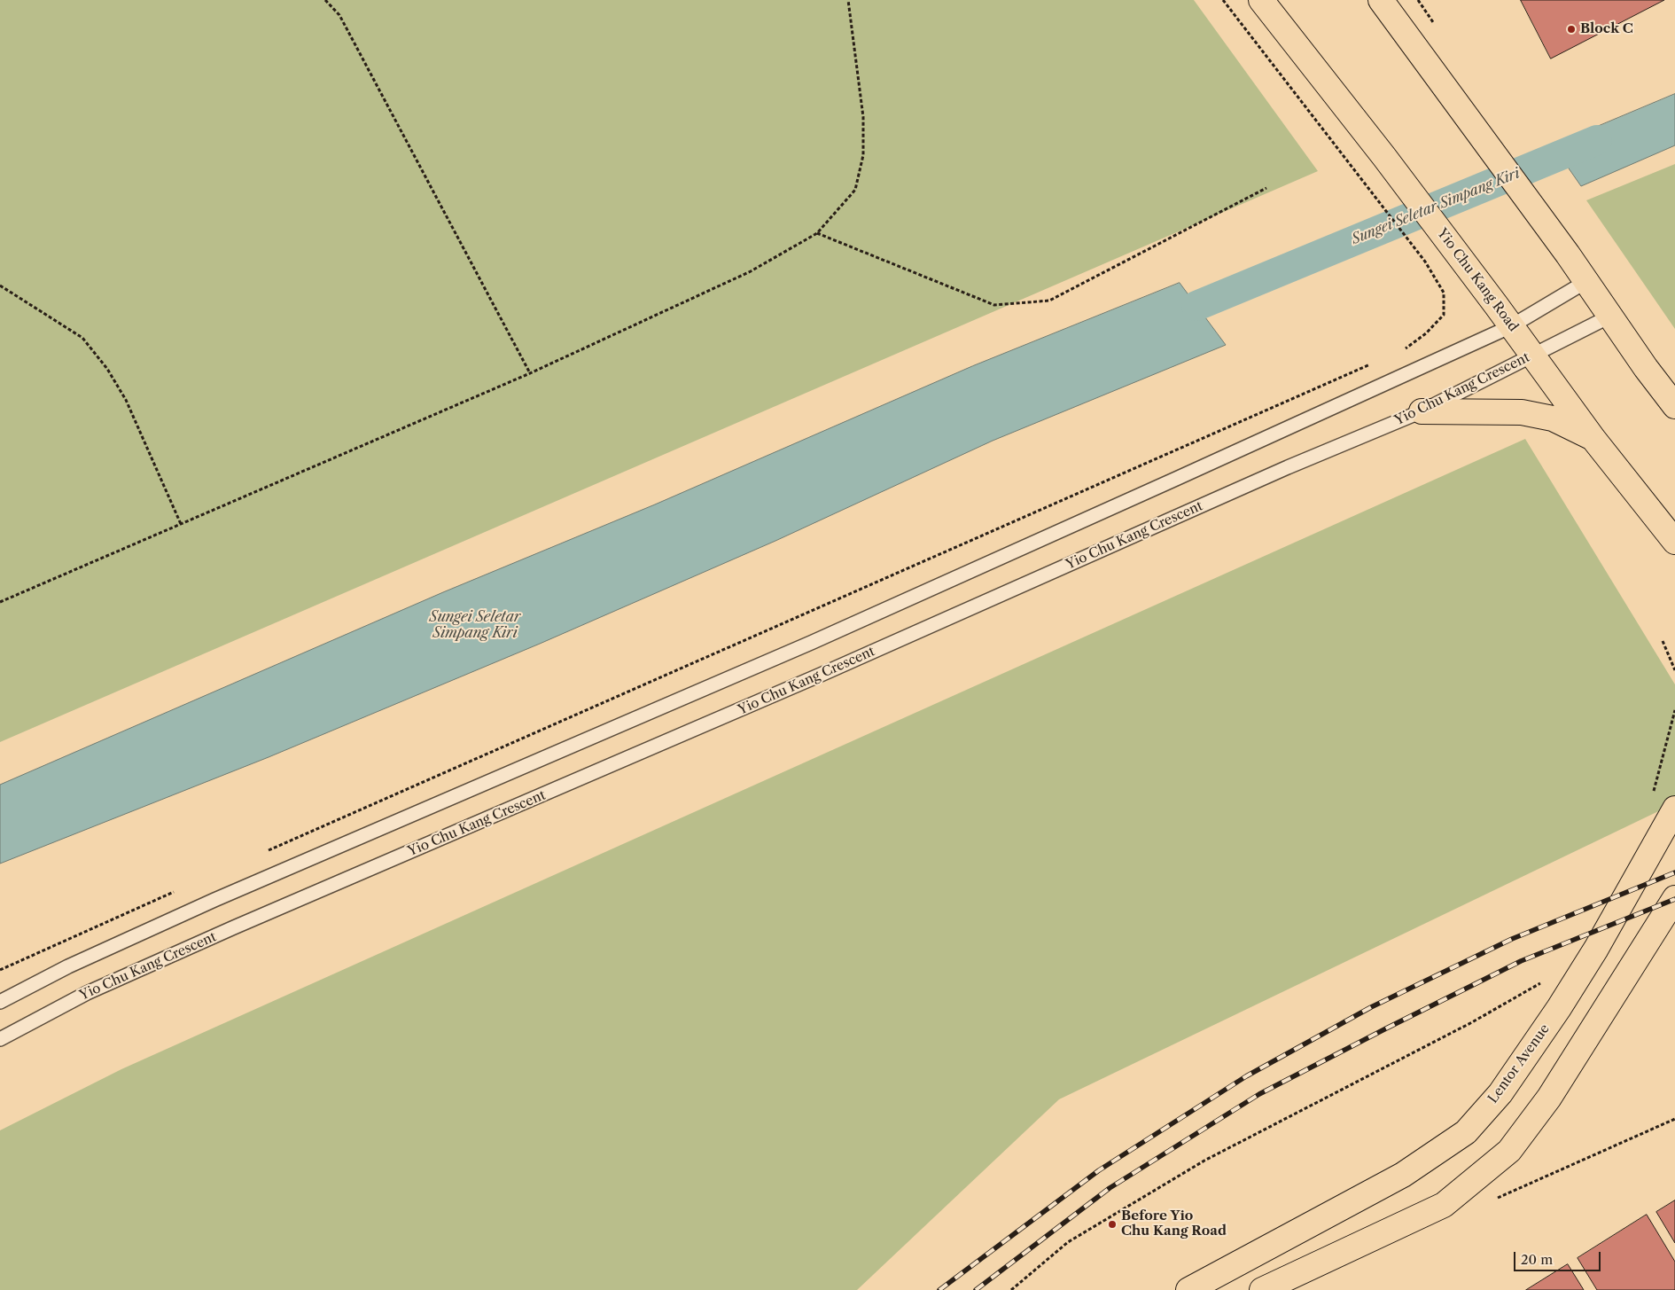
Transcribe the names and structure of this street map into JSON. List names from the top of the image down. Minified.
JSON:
{"streets":{"main road":["Yio Chu Kang Road","Lentor Avenue"],"lane":["Yio Chu Kang Crescent"]},"crossings":[["Yio Chu Kang Road","Yio Chu Kang Crescent"]],"water":["Sungei Seletar Simpang Kiri"],"places":["Block C","Before Yio Chu Kang Road"],"scale_bar":"20 m"}
